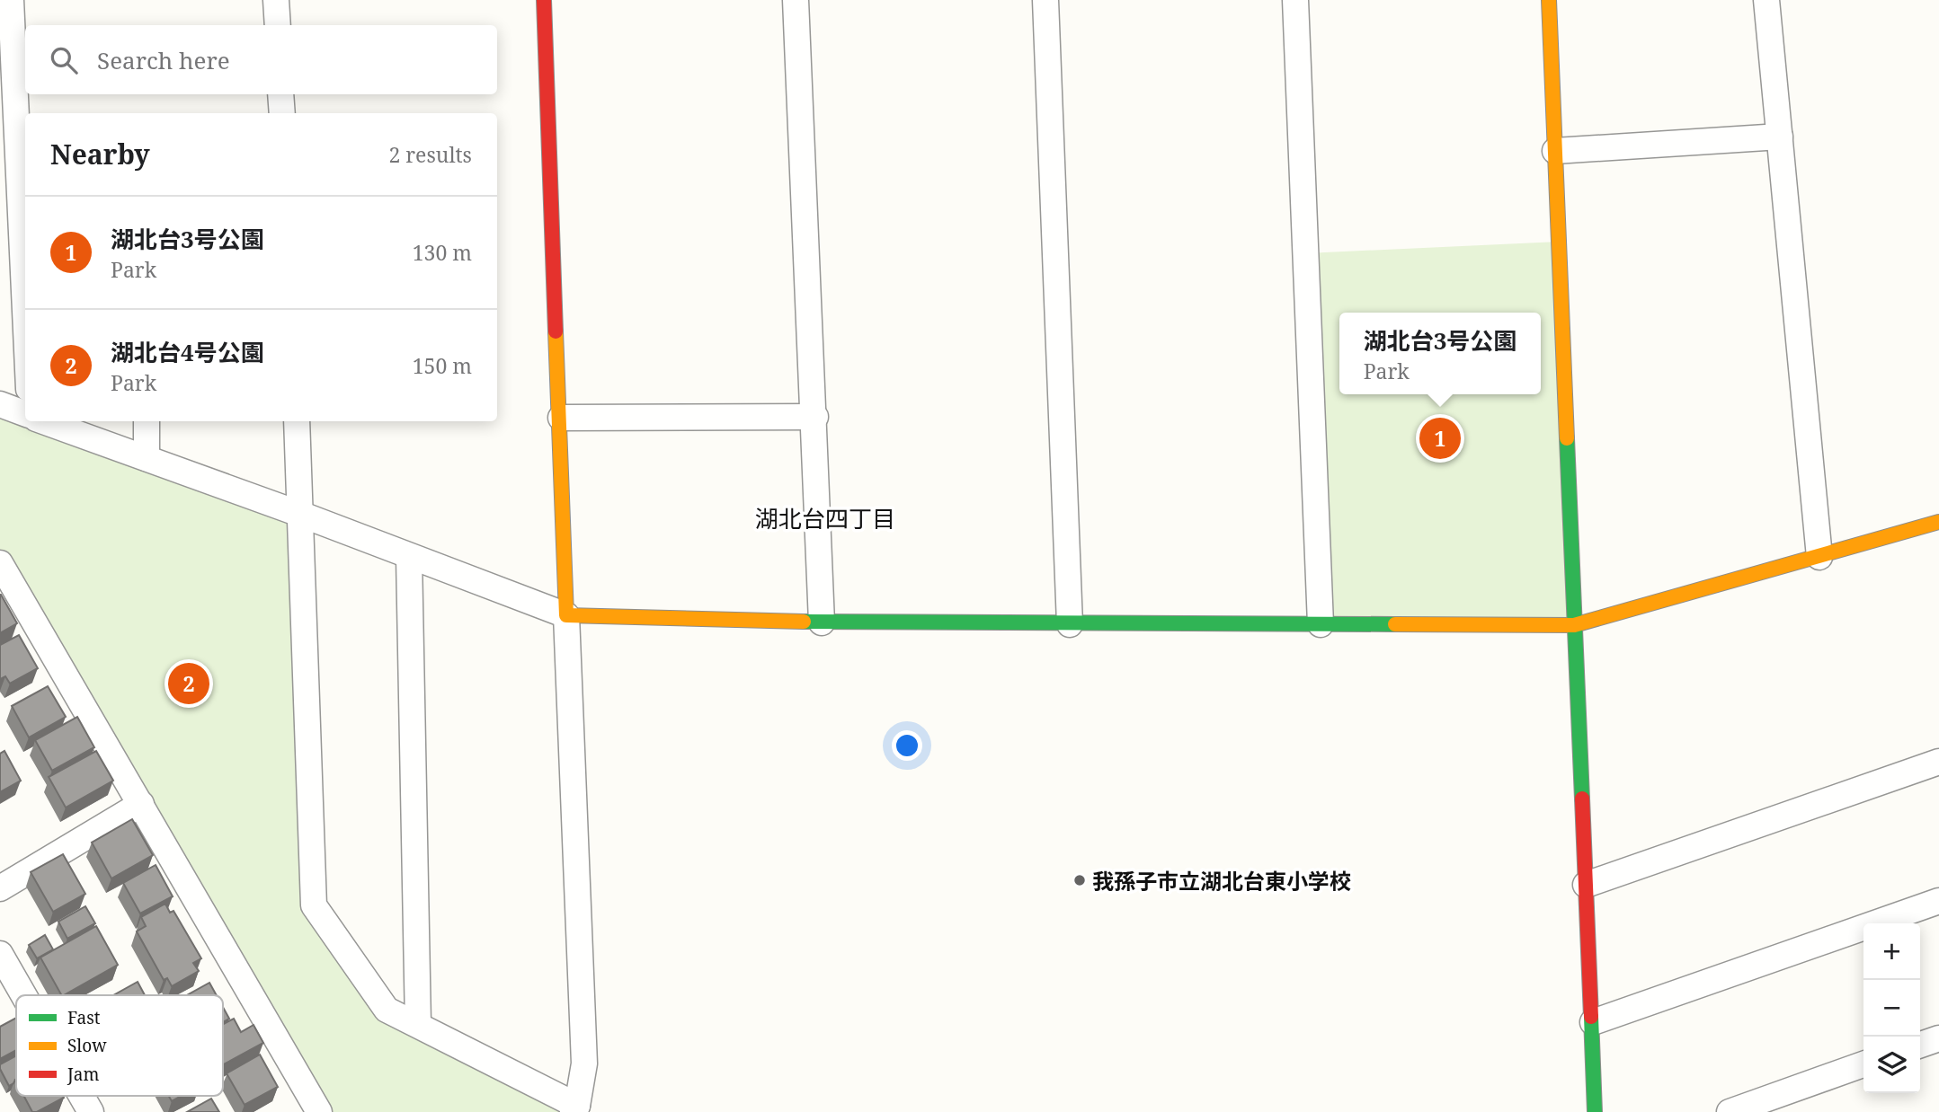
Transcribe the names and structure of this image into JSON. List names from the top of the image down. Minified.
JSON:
{"districts":["湖北台四丁目"],"places":["我孫子市立湖北台東小学校"],"legend":["Fast","Slow","Jam"],"page":{"search":"Search here","heading":["Nearby","2 results"],"list":[{"mark":"1","name":"湖北台3号公園","note":"Park","value":"130 m"},{"mark":"2","name":"湖北台4号公園","note":"Park","value":"150 m"}],"popup":["湖北台3号公園","Park"],"pins":["1","2"],"map_buttons":["+","−"]}}
